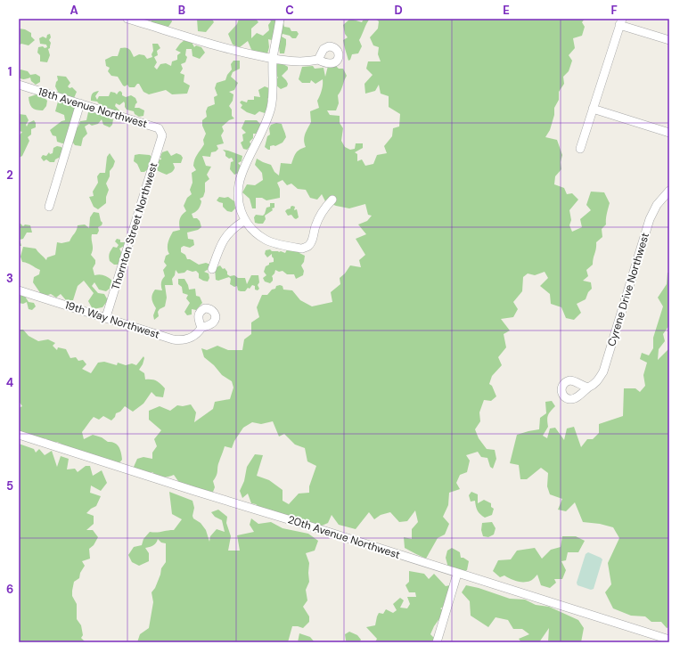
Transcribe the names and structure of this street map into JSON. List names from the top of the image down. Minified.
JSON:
{"streets":{"street":["18th Avenue Northwest","Thornton Street Northwest","Cyrene Drive Northwest","19th Way Northwest","20th Avenue Northwest"]},"crossings":[["18th Avenue Northwest","Thornton Street Northwest"],["Thornton Street Northwest","19th Way Northwest"]],"grid":{"columns":["A","B","C","D","E","F"],"rows":["1","2","3","4","5","6"]}}
